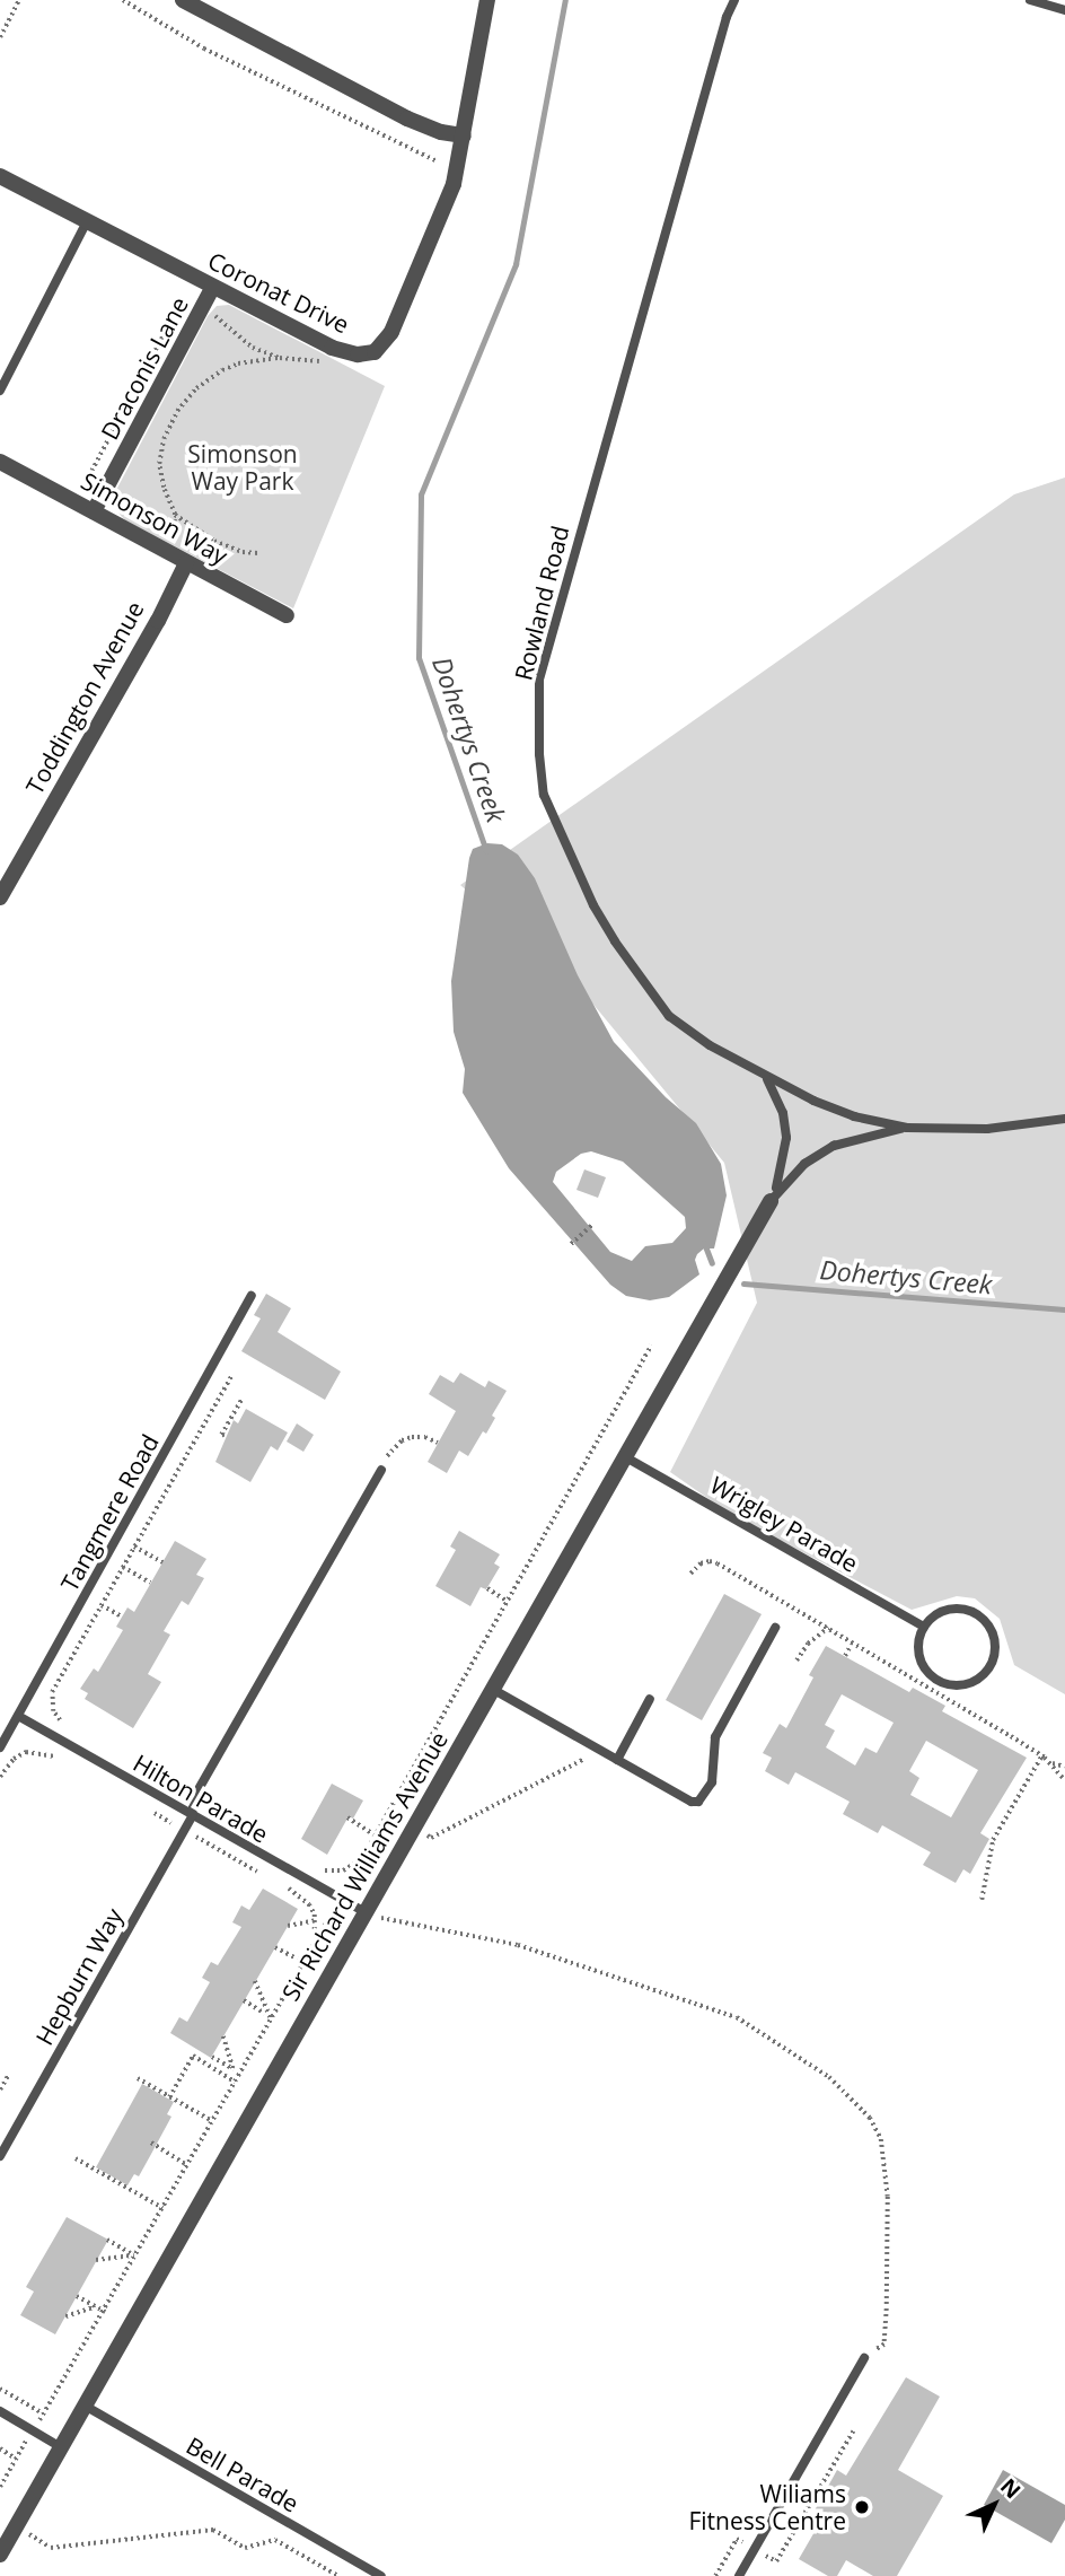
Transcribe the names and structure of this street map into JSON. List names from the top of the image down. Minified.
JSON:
{"streets":{"street":["Coronat Drive","Draconis Lane","Simonson Way","Toddington Avenue","Sir Richard Williams Avenue"],"lane":["Rowland Road","Tangmere Road","Wrigley Parade","Hilton Parade","Hepburn Way","Bell Parade"]},"crossings":[["Coronat Drive","Draconis Lane"],["Draconis Lane","Simonson Way"],["Simonson Way","Toddington Avenue"],["Tangmere Road","Hilton Parade"],["Wrigley Parade","Sir Richard Williams Avenue"],["Hilton Parade","Sir Richard Williams Avenue"],["Hilton Parade","Hepburn Way"],["Sir Richard Williams Avenue","Bell Parade"]],"water":["Dohertys Creek"],"parks":["Simonson Way Park"],"places":["Wiliams Fitness Centre"],"north":"top right"}
